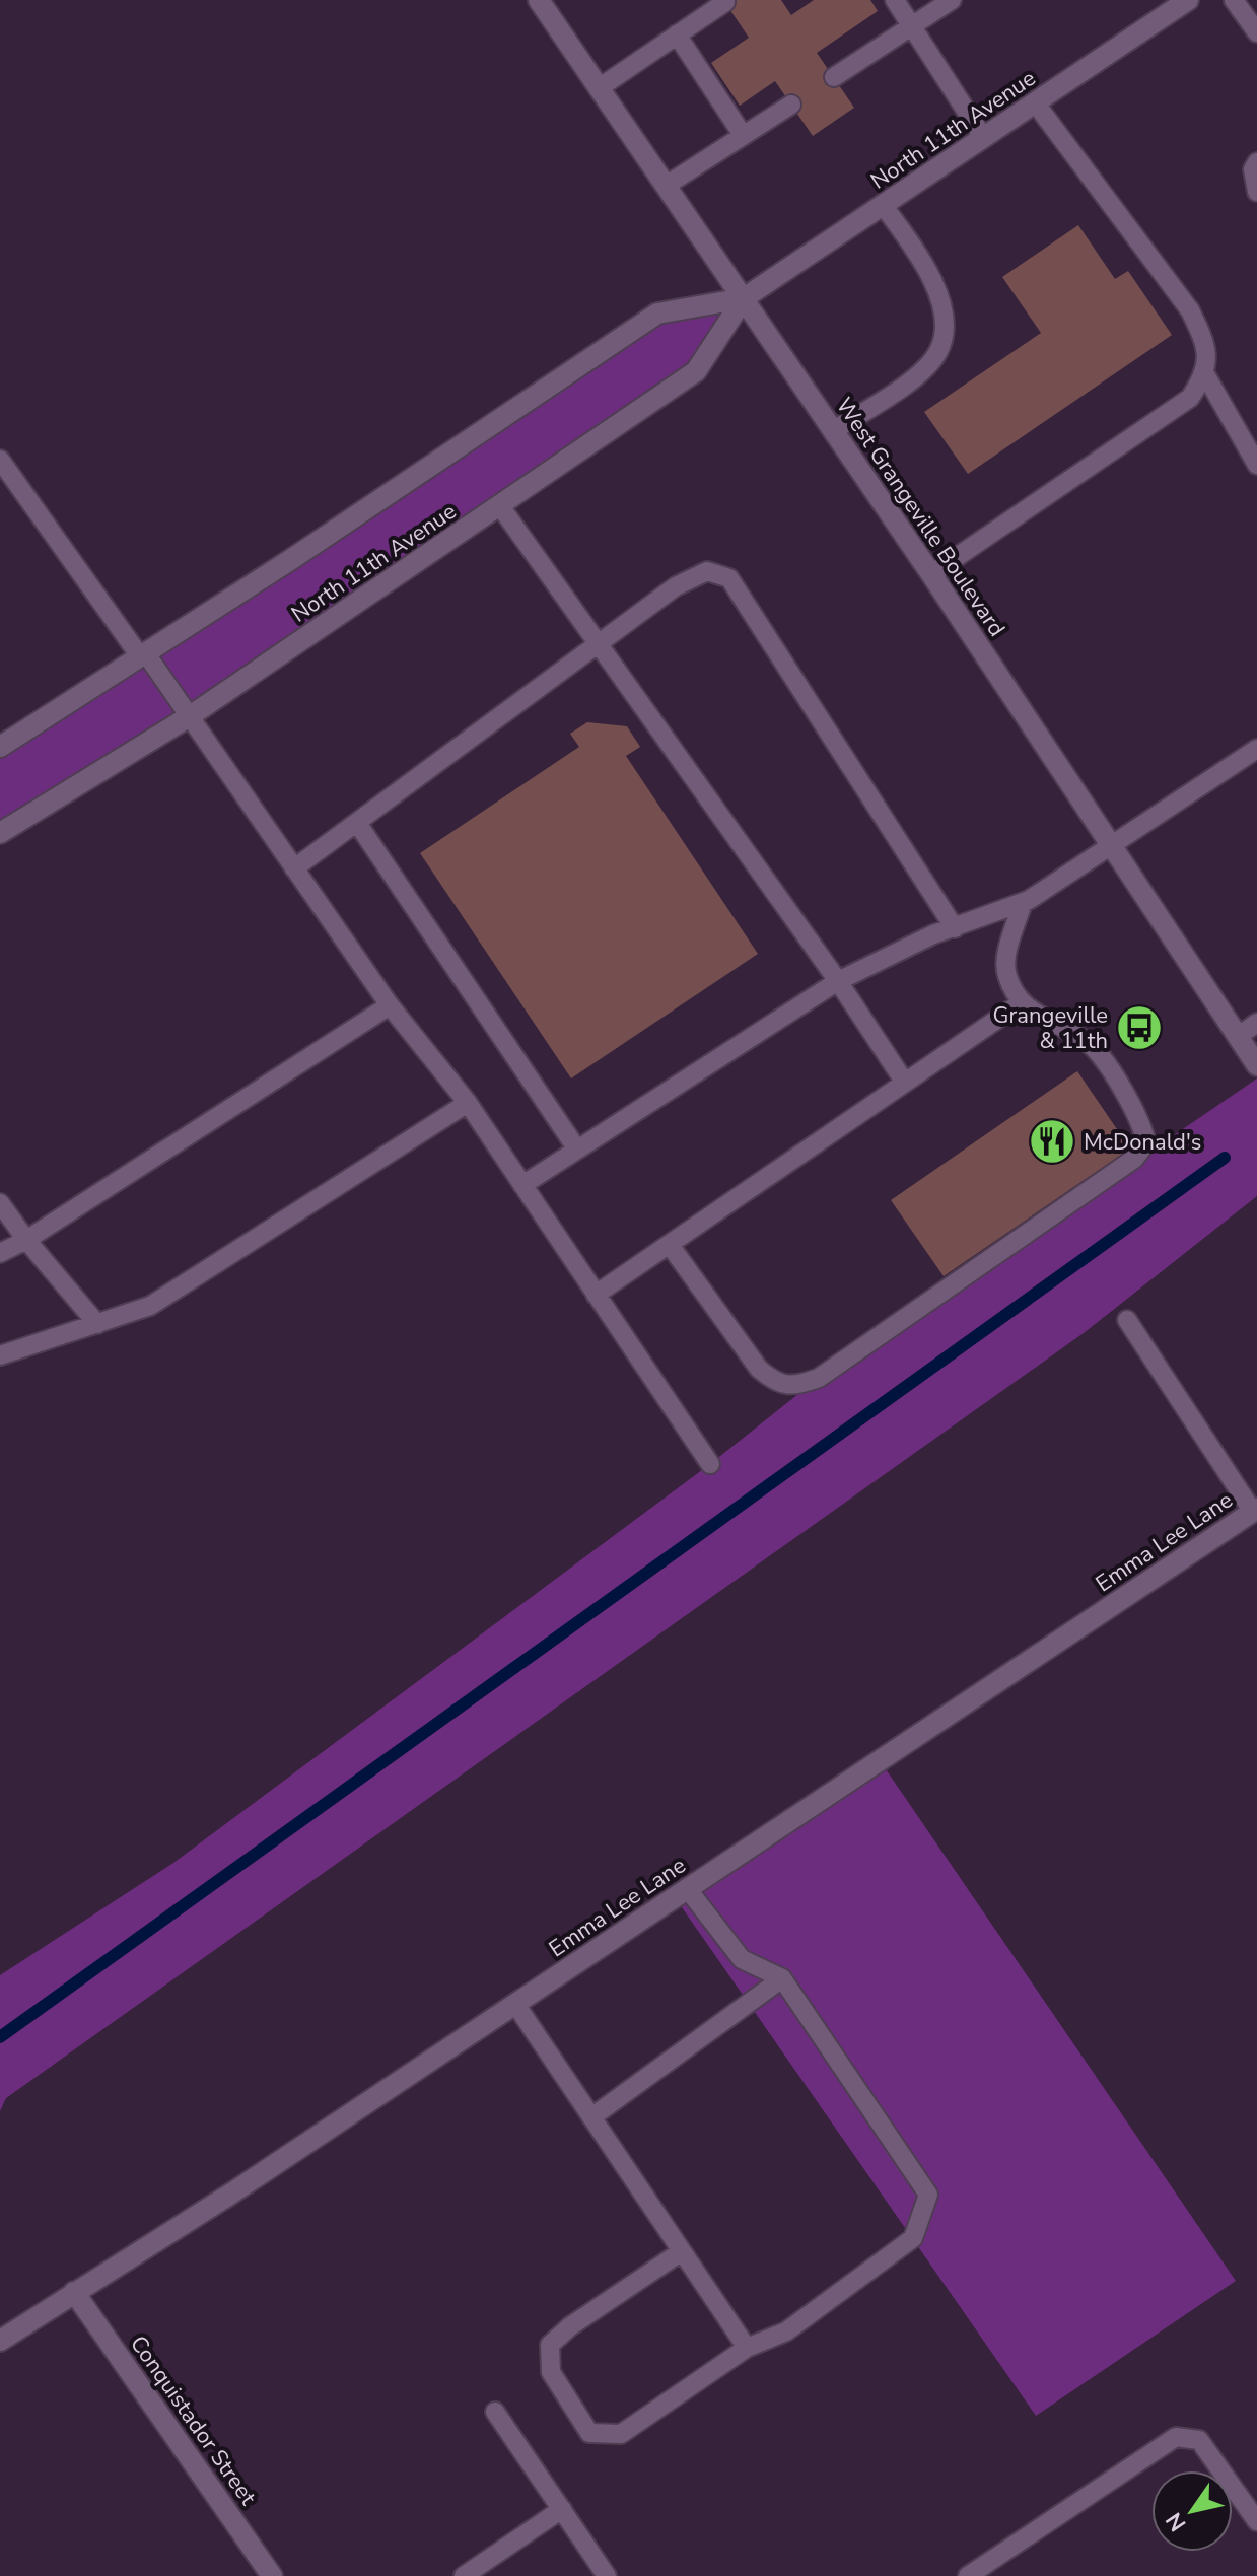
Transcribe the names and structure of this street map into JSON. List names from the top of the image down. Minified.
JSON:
{"streets":{"main road":["North 11th Avenue","West Grangeville Boulevard","Emma Lee Lane","Conquistador Street"]},"crossings":[["North 11th Avenue","West Grangeville Boulevard"],["Emma Lee Lane","Conquistador Street"]],"places":{"bus stop":["Grangeville & 11th"],"restaurant":["McDonald's"]},"north":"bottom left"}
